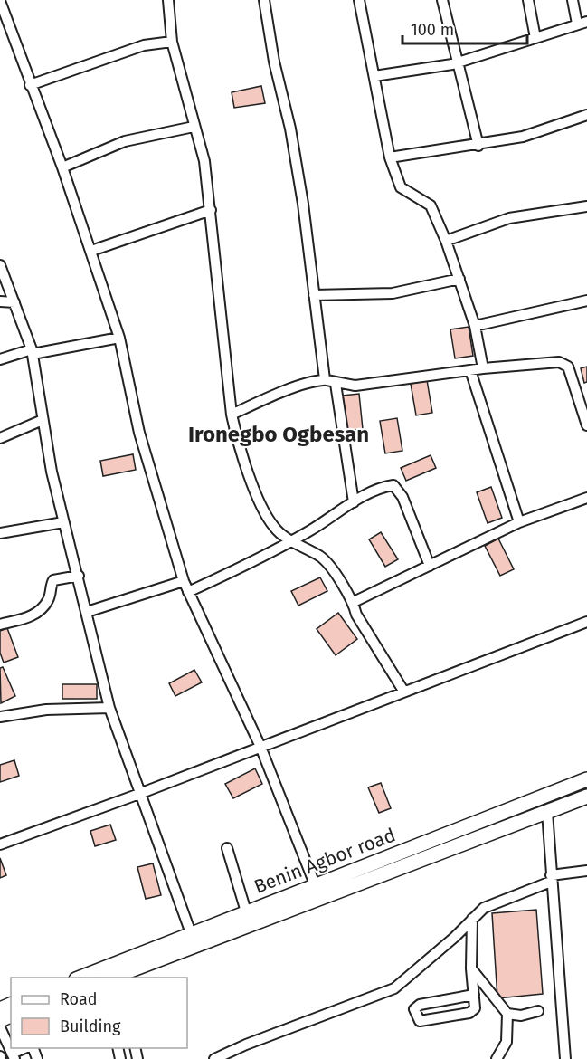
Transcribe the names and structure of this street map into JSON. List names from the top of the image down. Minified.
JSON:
{"streets":{"highway":["Benin Agbor road"]},"districts":["Ironegbo Ogbesan"],"legend":["Road","Building"],"scale_bar":"100 m"}
